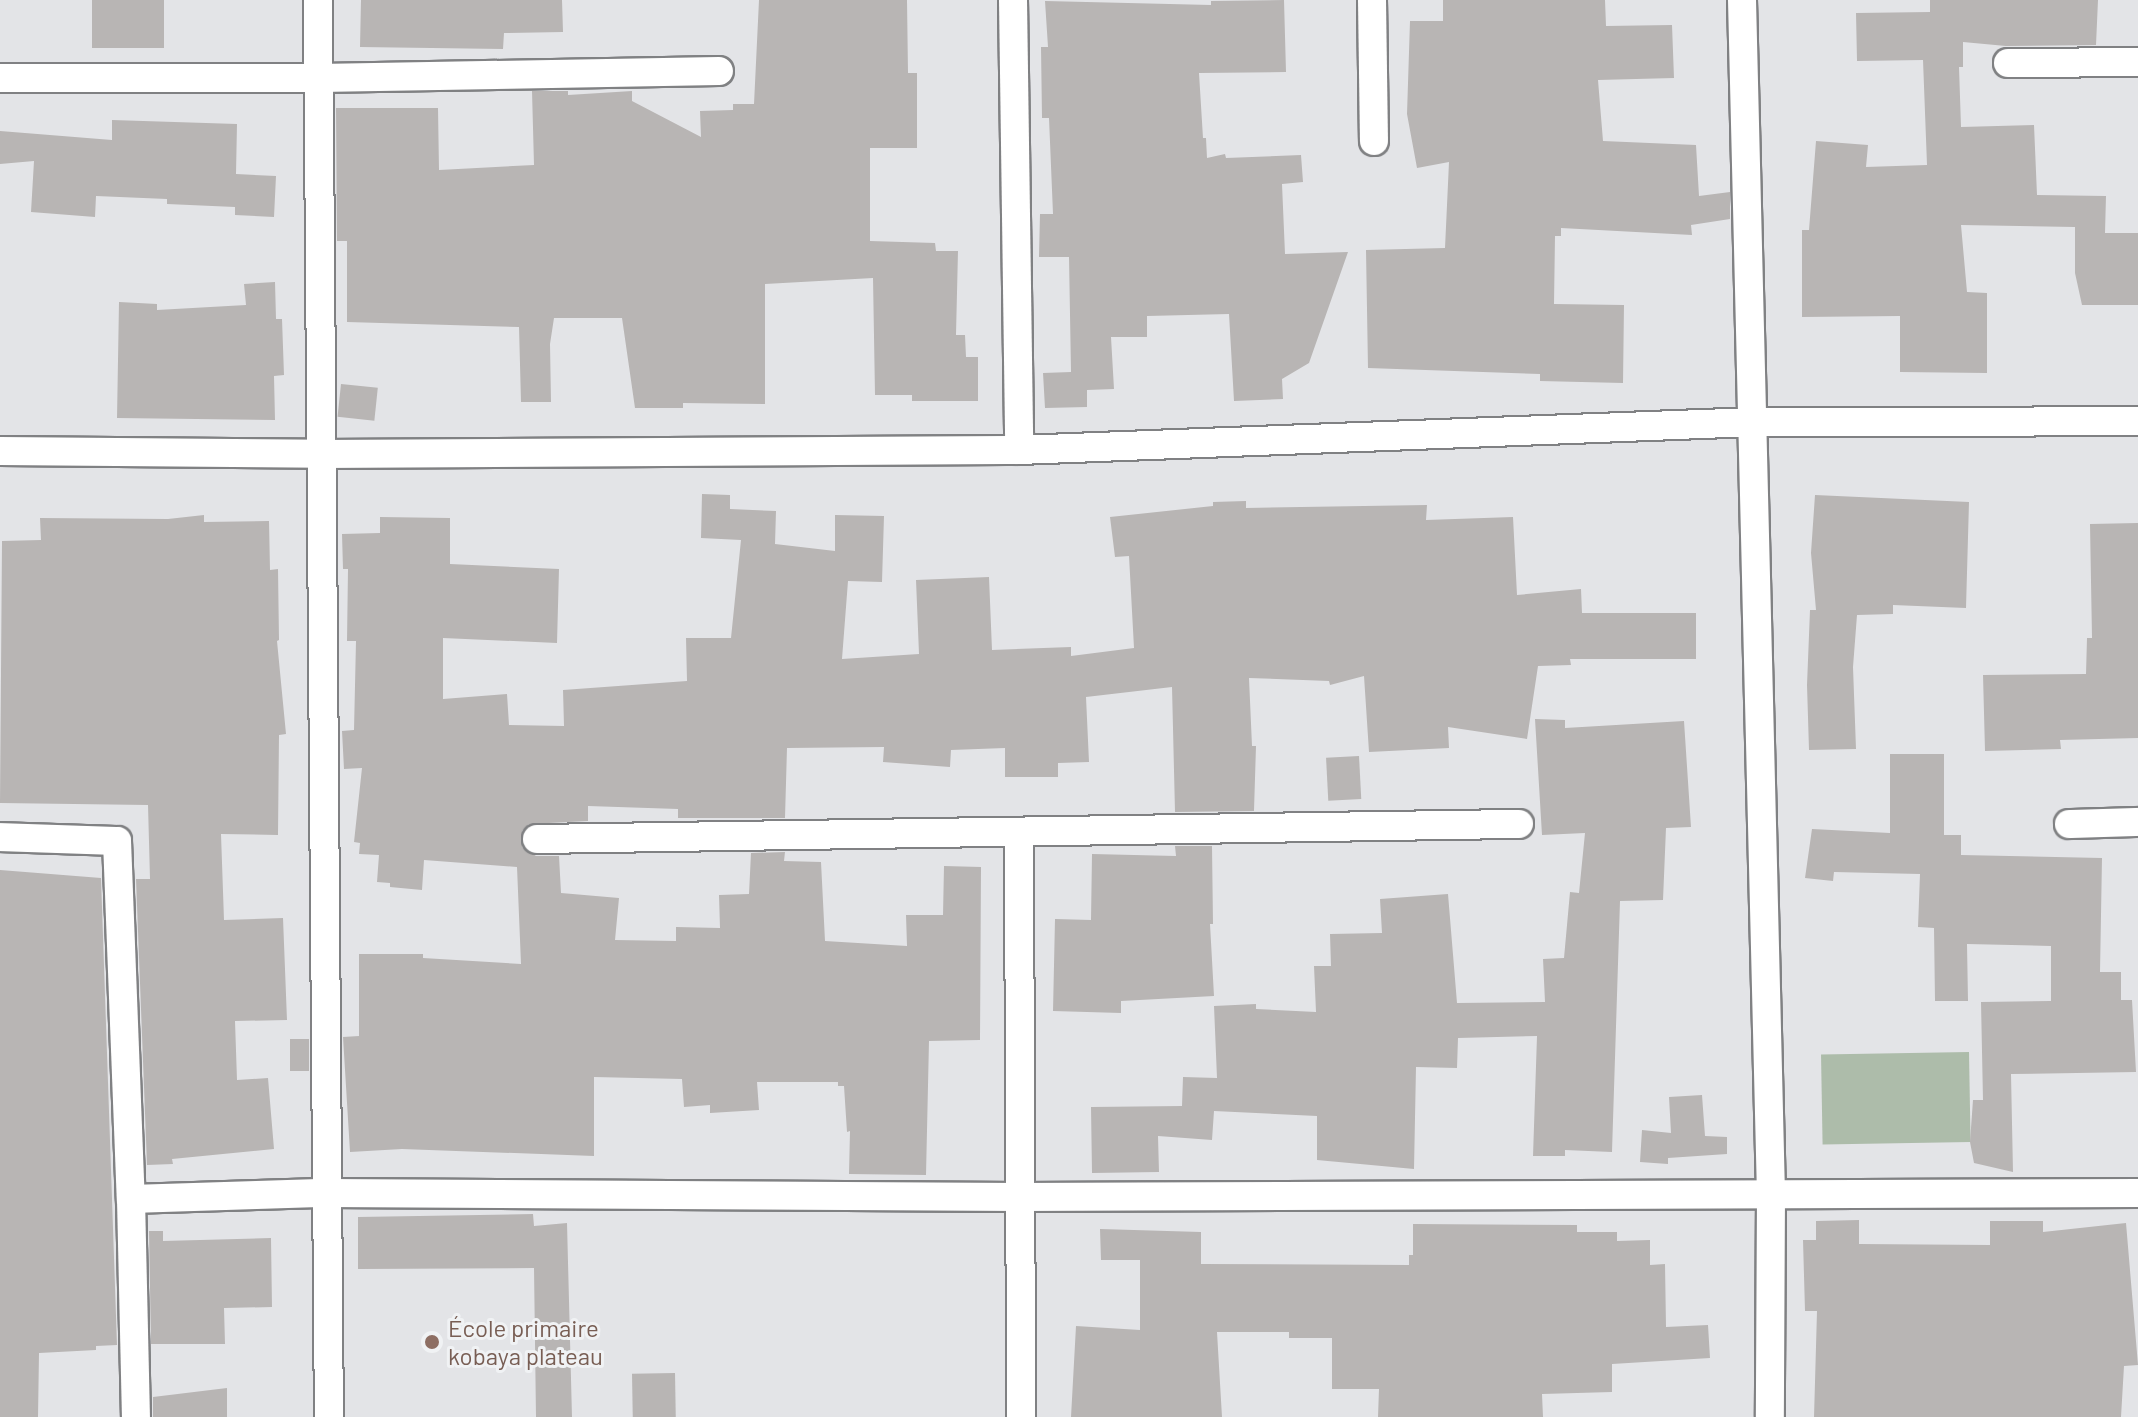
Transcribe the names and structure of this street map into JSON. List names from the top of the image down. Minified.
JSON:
{"places":["École primaire kobaya plateau"]}
